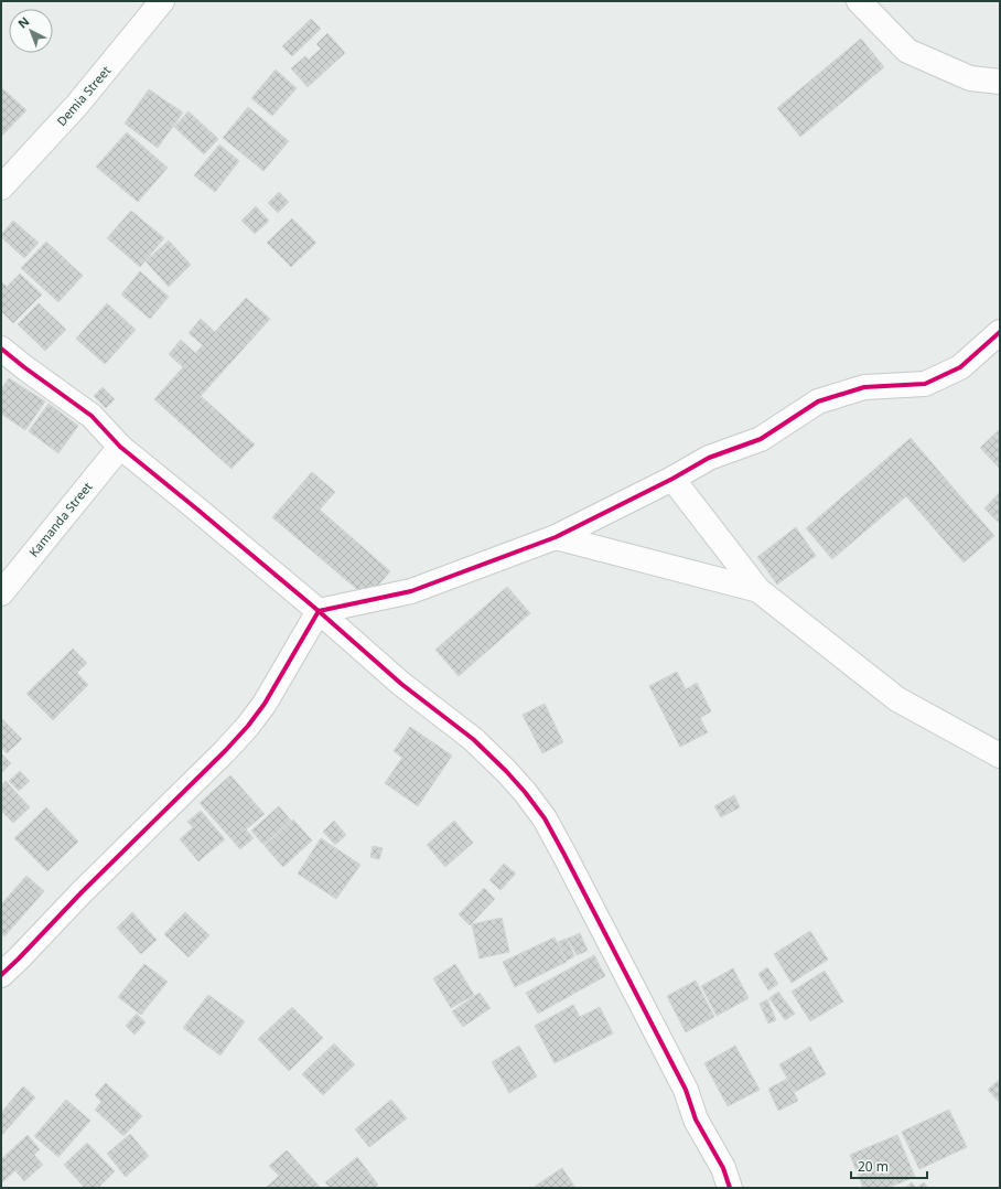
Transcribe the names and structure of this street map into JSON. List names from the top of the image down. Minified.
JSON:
{"streets":{"street":["Demia Street","Kamanda Street"]},"scale_bar":"20 m","north":"top left"}
